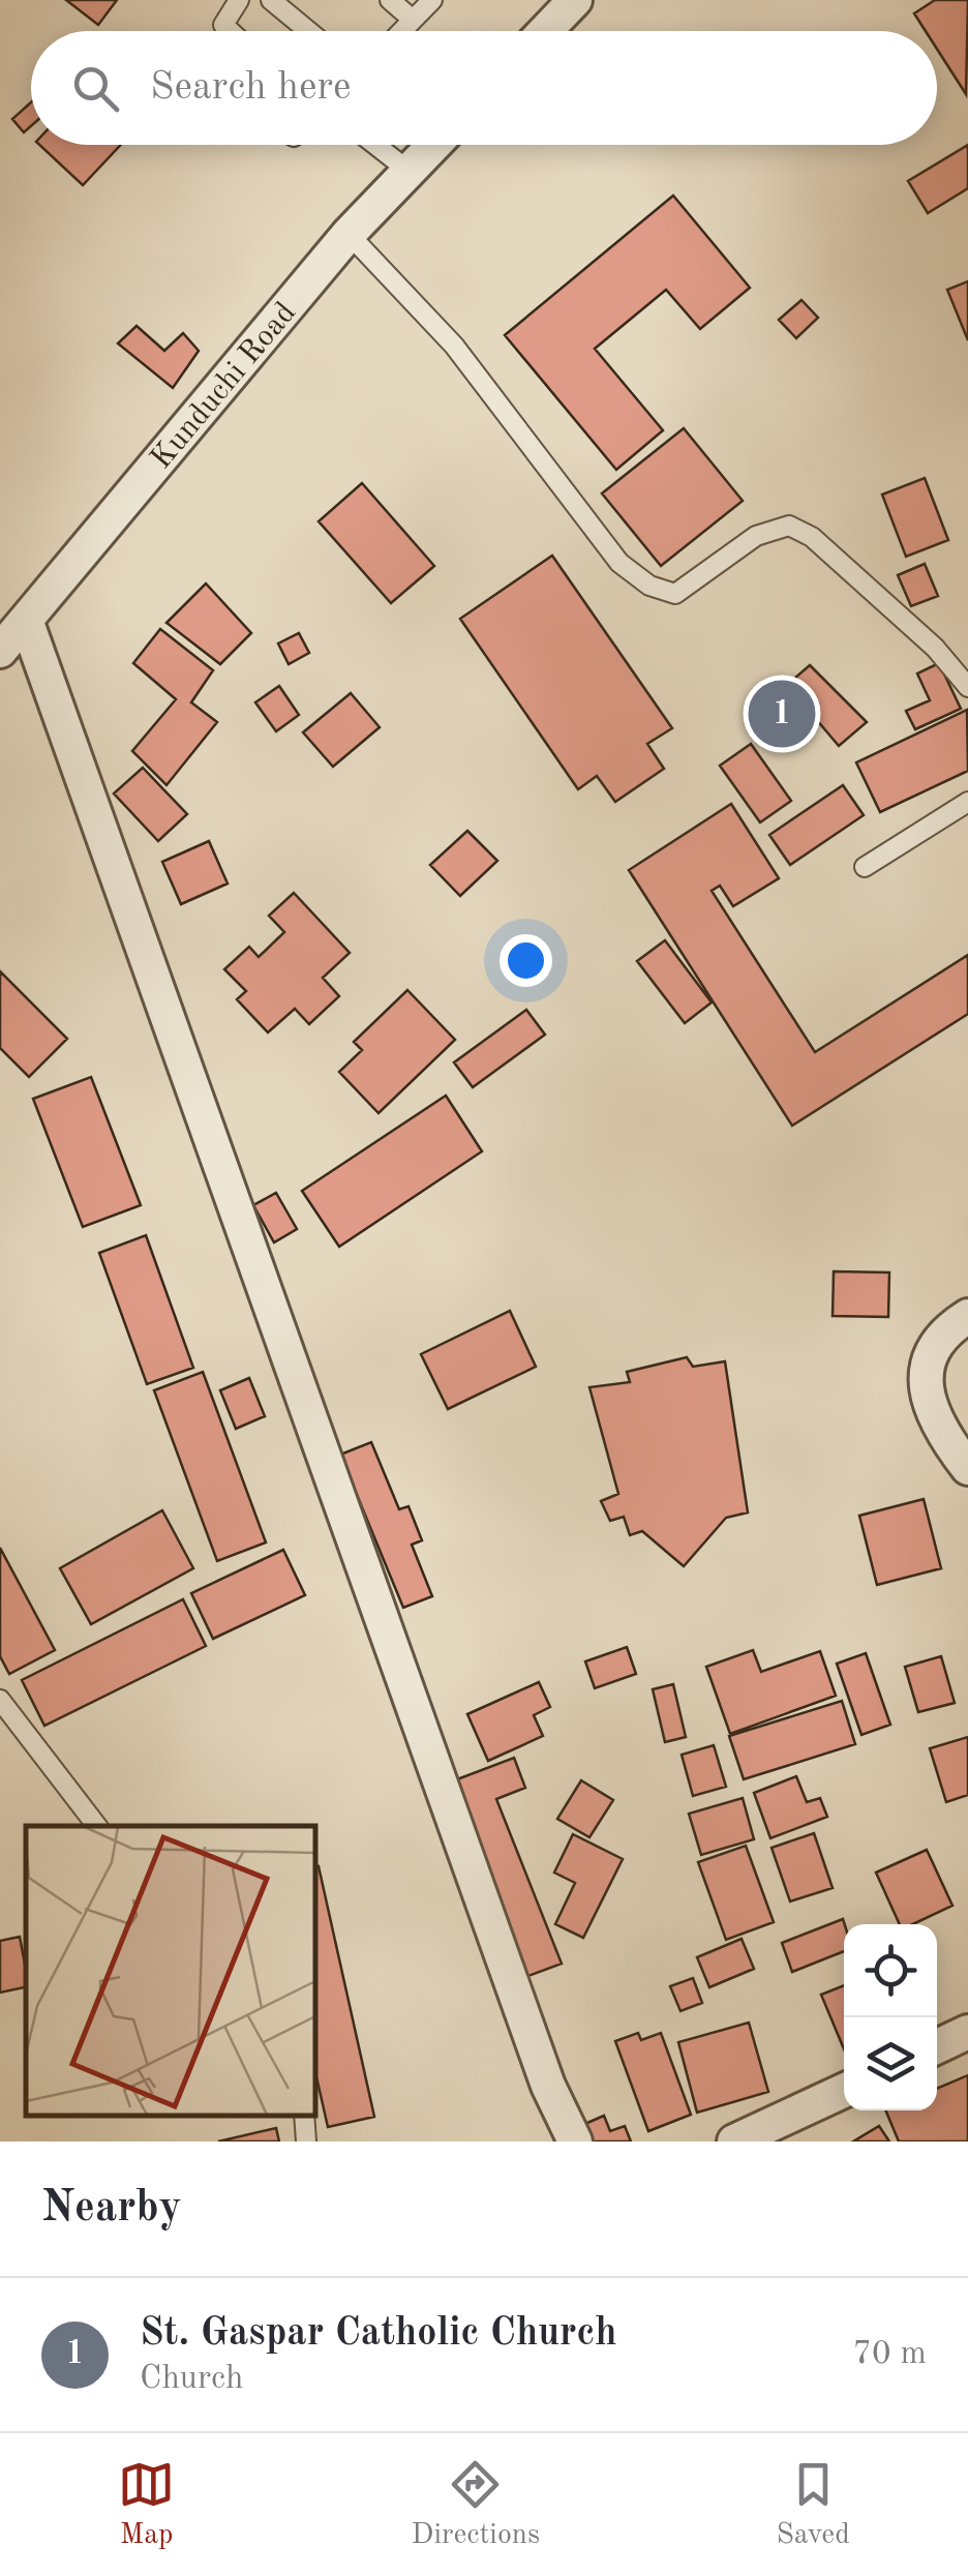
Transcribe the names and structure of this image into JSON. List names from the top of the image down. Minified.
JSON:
{"streets":{"street":["Kunduchi Road"]},"page":{"search":"Search here","pins":"1","heading":"Nearby","list":[{"mark":"1","name":"St. Gaspar Catholic Church","note":"Church","value":"70 m"}],"nav":["Map","Directions","Saved"]}}
